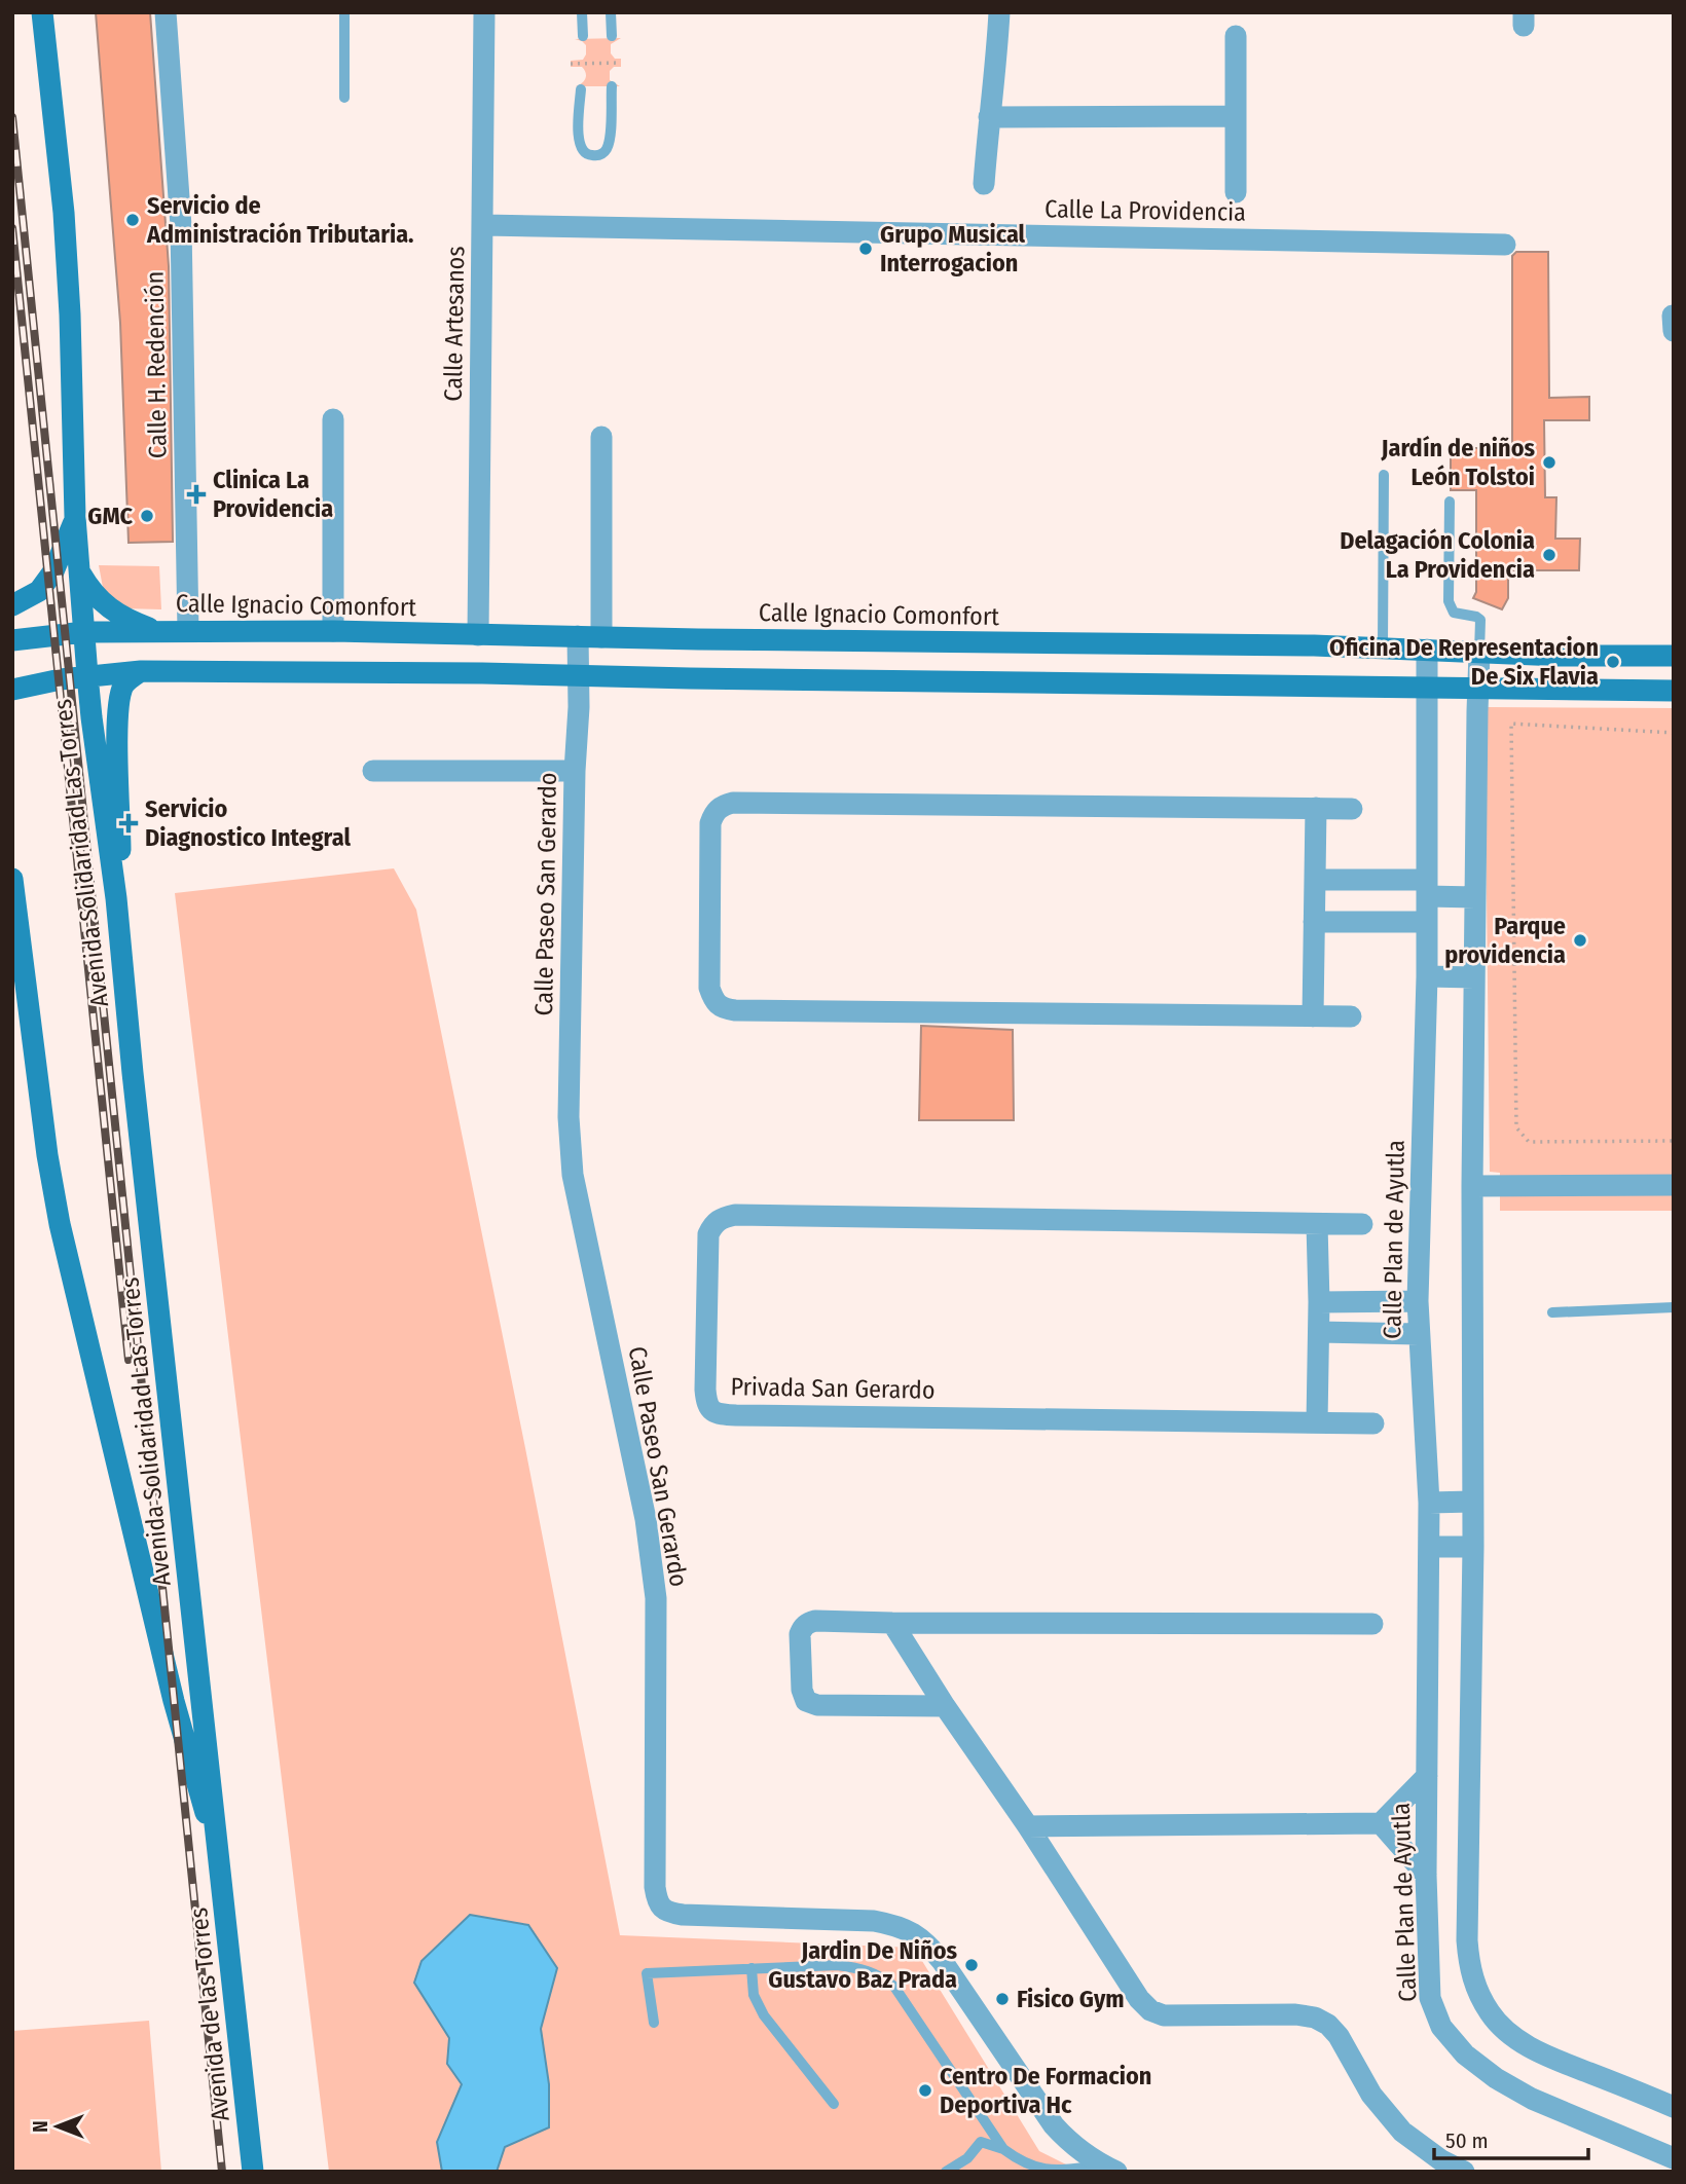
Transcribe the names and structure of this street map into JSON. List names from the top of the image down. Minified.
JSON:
{"streets":{"main road":["Calle Ignacio Comonfort","Avenida Solidaridad Las Torres","Avenida de las Torres"],"street":["Calle La Providencia","Calle Artesanos","Calle H. Redención","Calle Paseo San Gerardo","Calle Plan de Ayutla","Privada San Gerardo"]},"crossings":[["Calle La Providencia","Calle Artesanos"],["Calle Artesanos","Calle Ignacio Comonfort"],["Calle H. Redención","Calle Ignacio Comonfort"],["Calle Ignacio Comonfort","Avenida Solidaridad Las Torres"],["Calle Ignacio Comonfort","Calle Paseo San Gerardo"],["Calle Ignacio Comonfort","Calle Plan de Ayutla"],["Avenida Solidaridad Las Torres","Avenida de las Torres"]],"places":{"other":["Servicio de Administración Tributaria.","Grupo Musical Interrogacion","Jardín de niños León Tolstoi","GMC","Delagación Colonia La Providencia","Oficina De Representacion De Six Flavia","Parque providencia","Jardin De Niños Gustavo Baz Prada","Fisico Gym","Centro De Formacion Deportiva Hc"],"health":["Clinica La Providencia","Servicio Diagnostico Integral"]},"scale_bar":"50 m","north":"left"}
